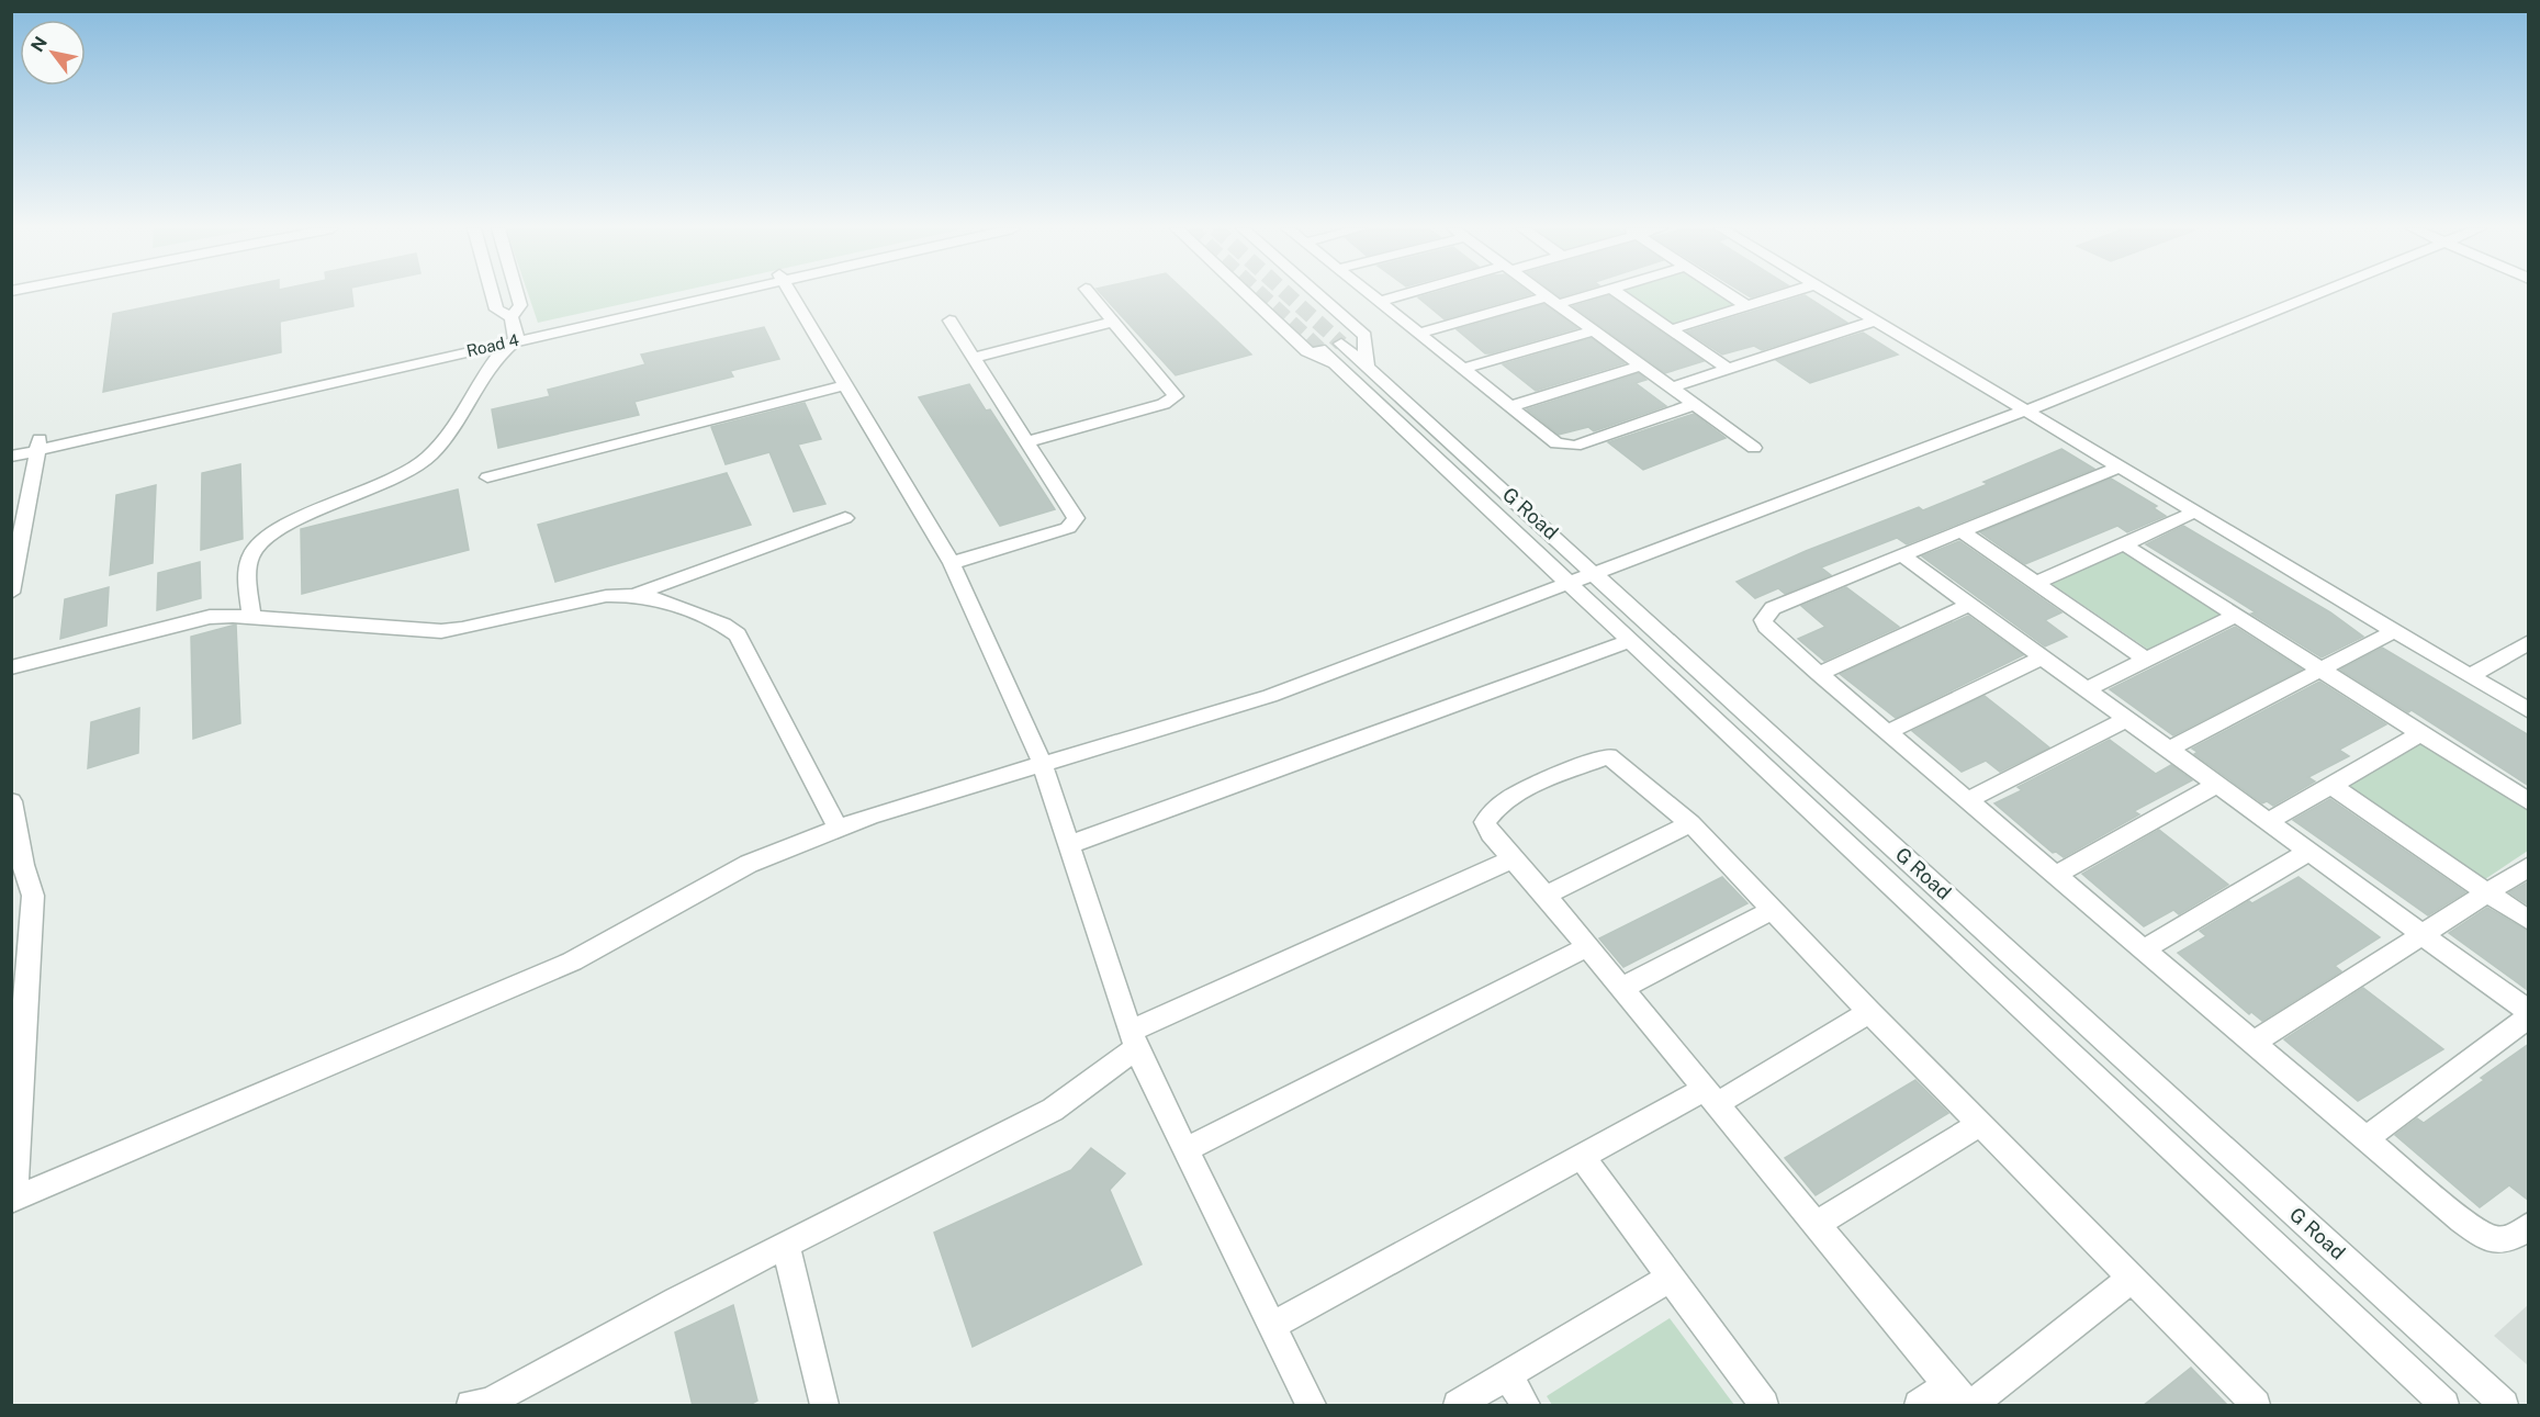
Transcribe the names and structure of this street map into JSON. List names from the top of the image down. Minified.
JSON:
{"streets":{"street":["Road 4","G Road"]},"north":"top left"}
